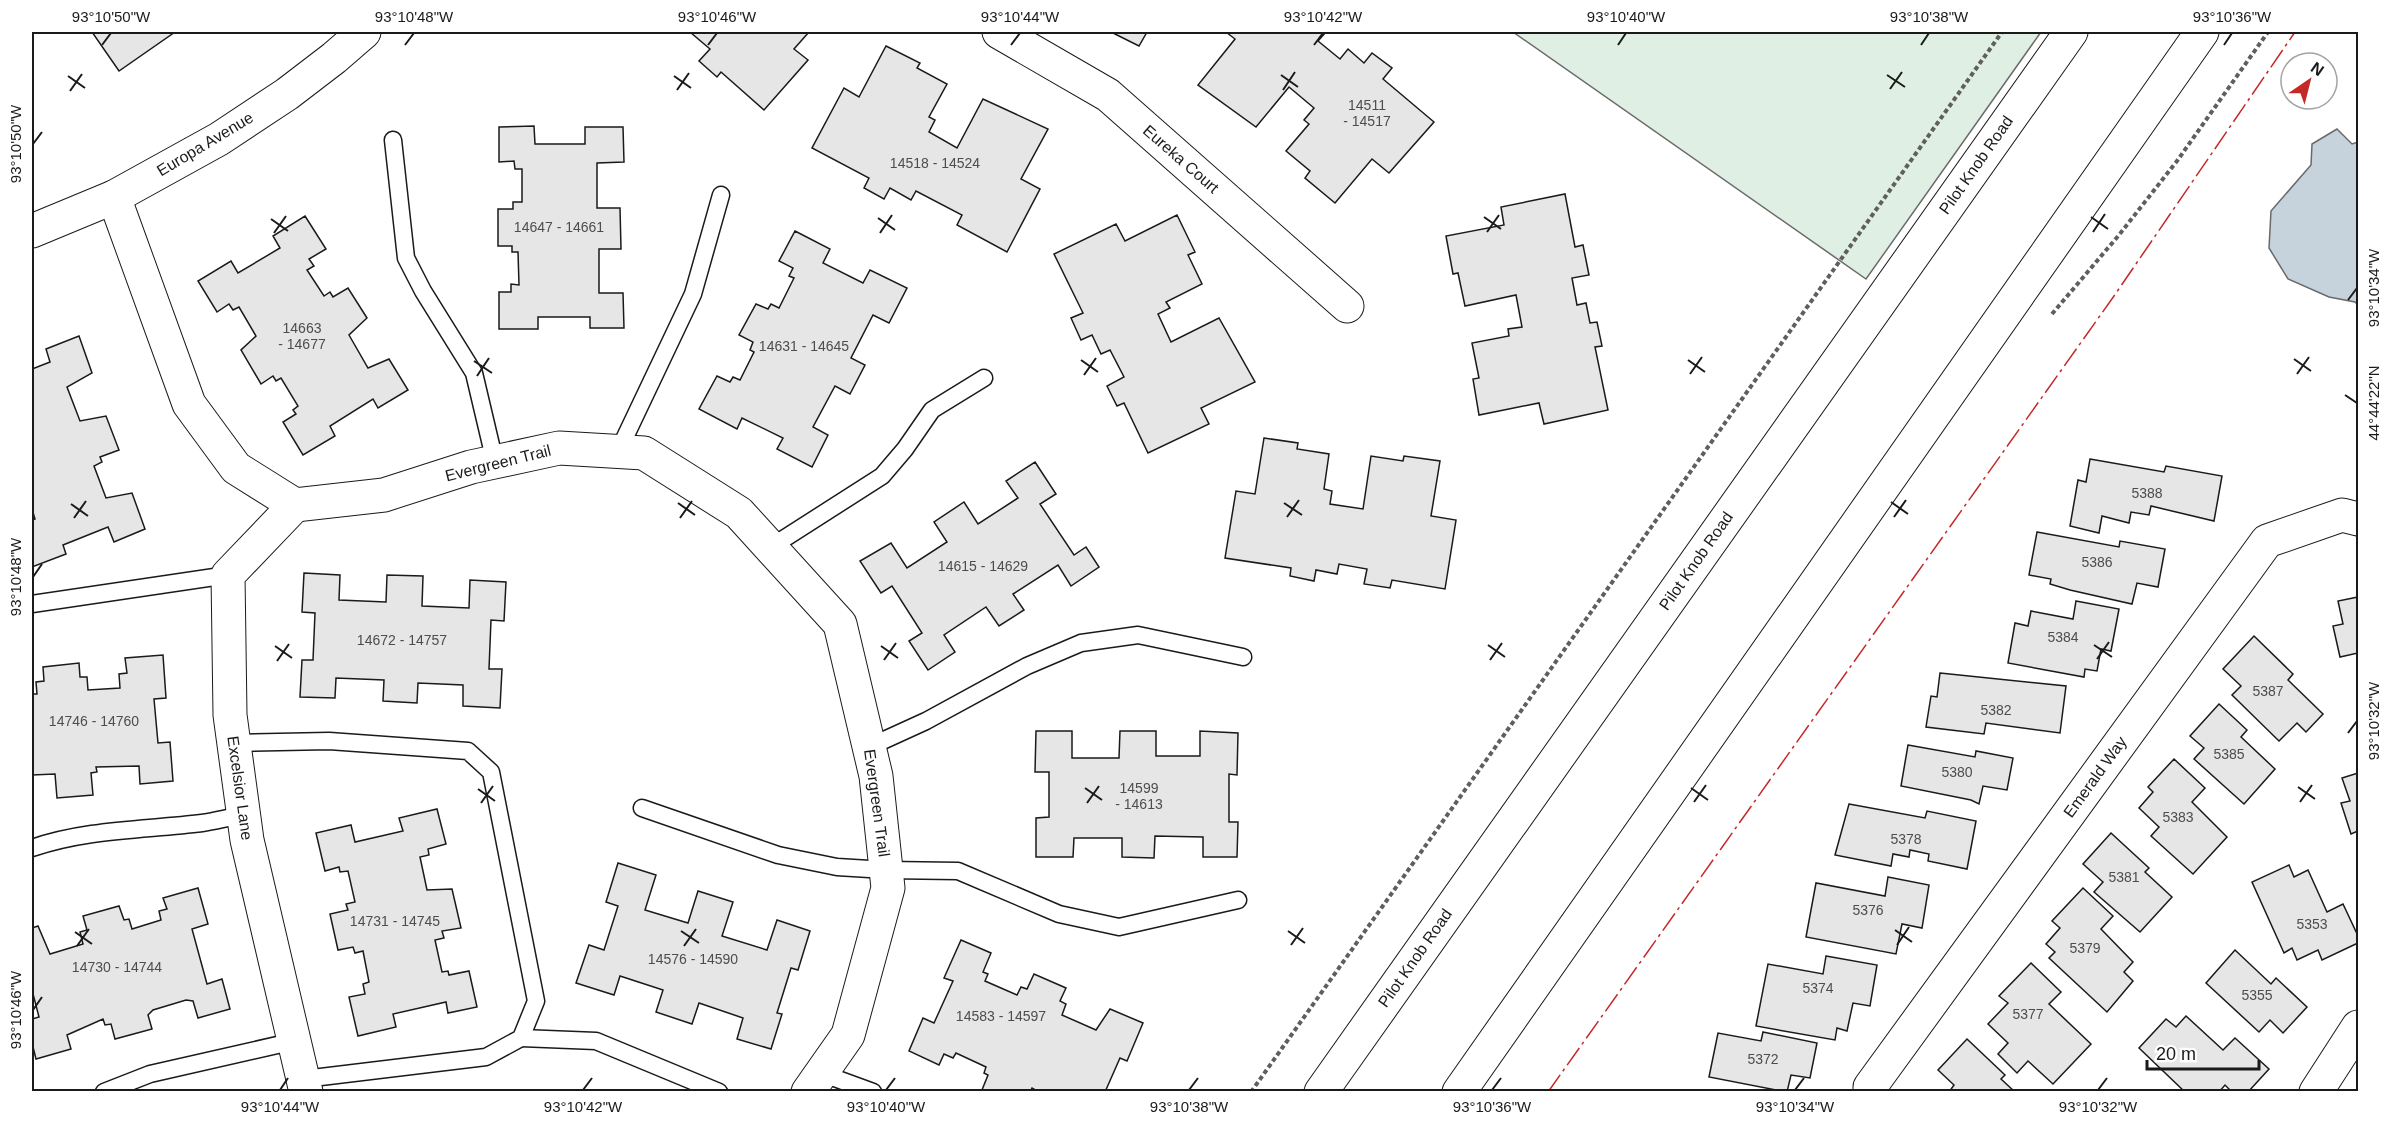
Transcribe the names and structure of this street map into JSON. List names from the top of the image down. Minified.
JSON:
{"streets":{"street":["Europa Avenue","Eureka Court","Pilot Knob Road","Evergreen Trail","Emerald Way","Excelsior Lane"]},"house_numbers":["14511 - 14517","14518 - 14524","14647 - 14661","14663 - 14677","14631 - 14645","5388","5386","14615 - 14629","5384","14672 - 14757","5387","5382","14746 - 14760","5385","5380","14599 - 14613","5383","5378","5381","5376","14731 - 14745","5353","5379","14576 - 14590","14730 - 14744","5374","5355","5377","14583 - 14597","5372"],"scale_bar":"20 m","north":"top right","coordinates":["93°10'50\"W","93°10'48\"W","93°10'46\"W","93°10'44\"W","93°10'42\"W","93°10'40\"W","93°10'38\"W","93°10'36\"W","93°10'34\"W","44°44'22\"N","93°10'32\"W"]}
